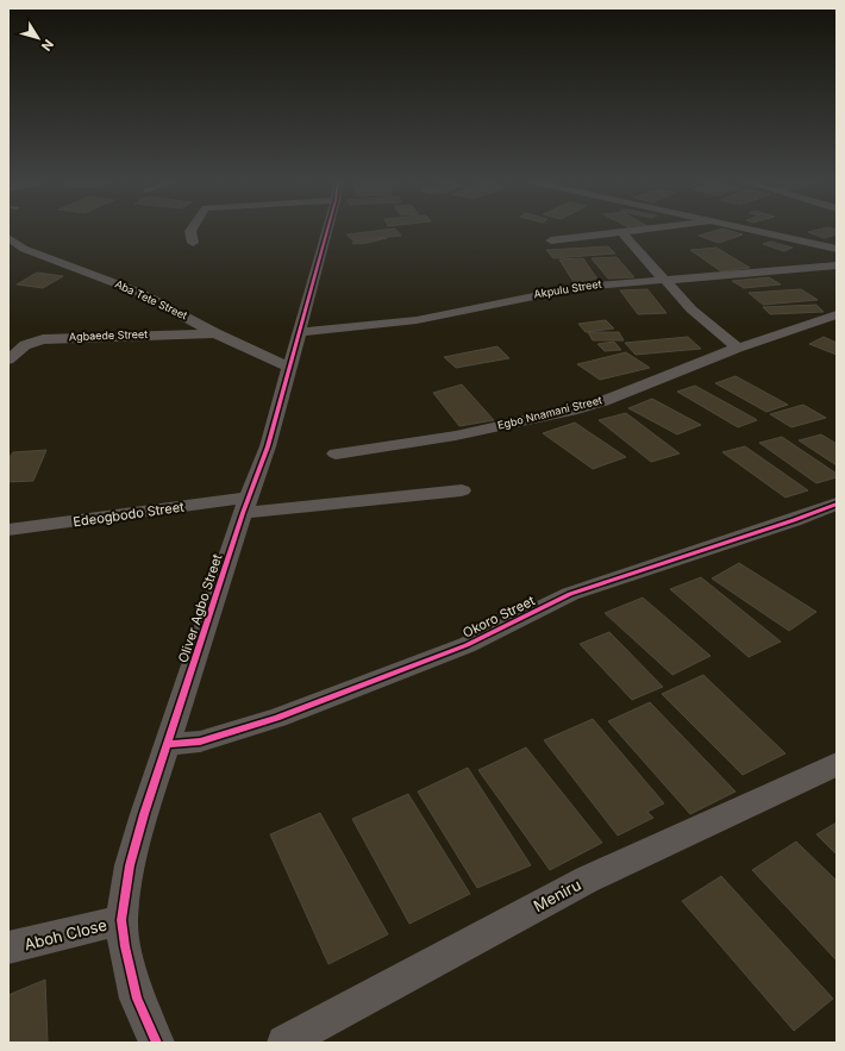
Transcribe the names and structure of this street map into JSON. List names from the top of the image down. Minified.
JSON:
{"streets":{"street":["Akpulu Street","Aba Tete Street","Agbaede Street","Egbo Nnamani Street","Edeogbodo Street","Oliver Agbo Street","Okoro Street","Meniru","Aboh Close"]},"crossings":[["Akpulu Street","Oliver Agbo Street"],["Aba Tete Street","Agbaede Street"],["Aba Tete Street","Oliver Agbo Street"],["Edeogbodo Street","Oliver Agbo Street"],["Oliver Agbo Street","Okoro Street"],["Oliver Agbo Street","Aboh Close"]],"north":"bottom right"}
